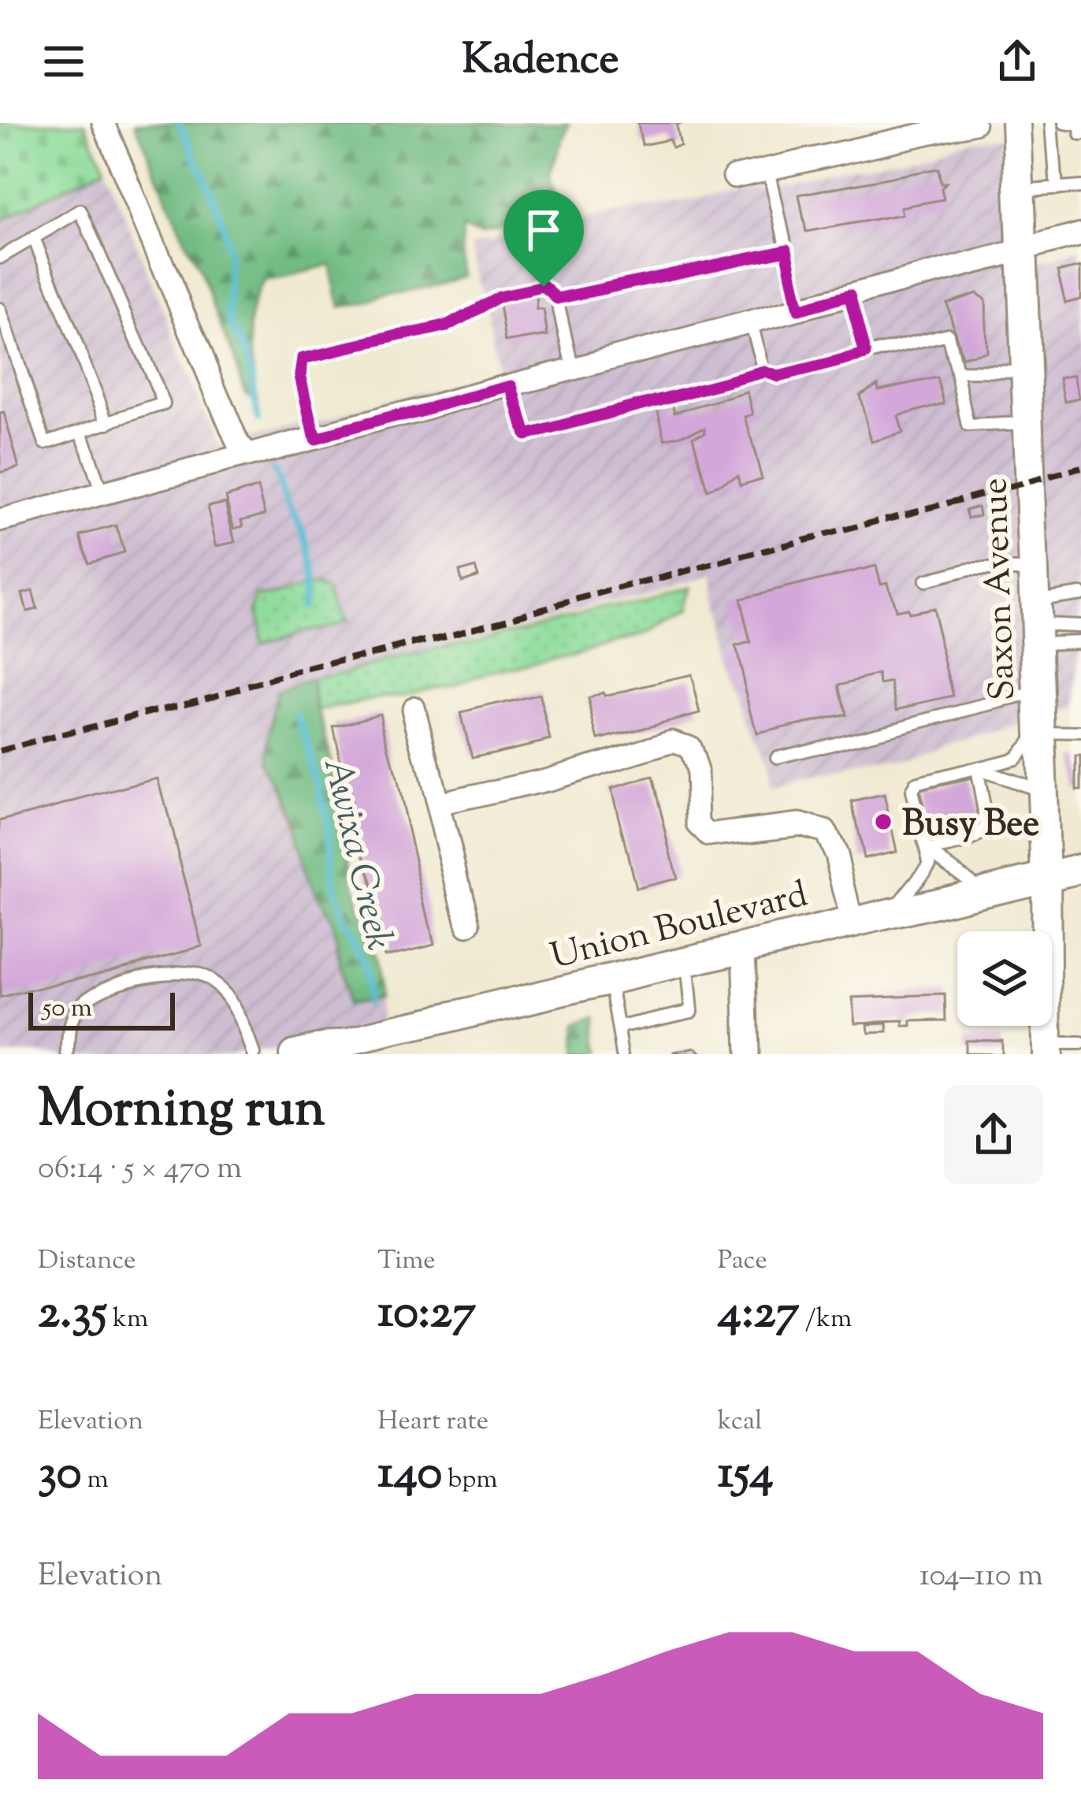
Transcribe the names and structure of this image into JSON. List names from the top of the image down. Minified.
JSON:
{"streets":{"street":["Saxon Avenue","Union Boulevard"]},"crossings":[["Saxon Avenue","Union Boulevard"]],"water":["Awixa Creek"],"places":["Busy Bee"],"scale_bar":"50 m","page":{"header":"Kadence","scale":"50 m","heading":["Morning run","06:14 · 5 × 470 m"],"stats":[["Distance","2.35 km"],["Time","10:27"],["Pace","4:27 /km"],["Elevation","30 m"],["Heart rate","140 bpm"],["kcal","154"]],"chart":["Elevation","104–110 m"]}}
